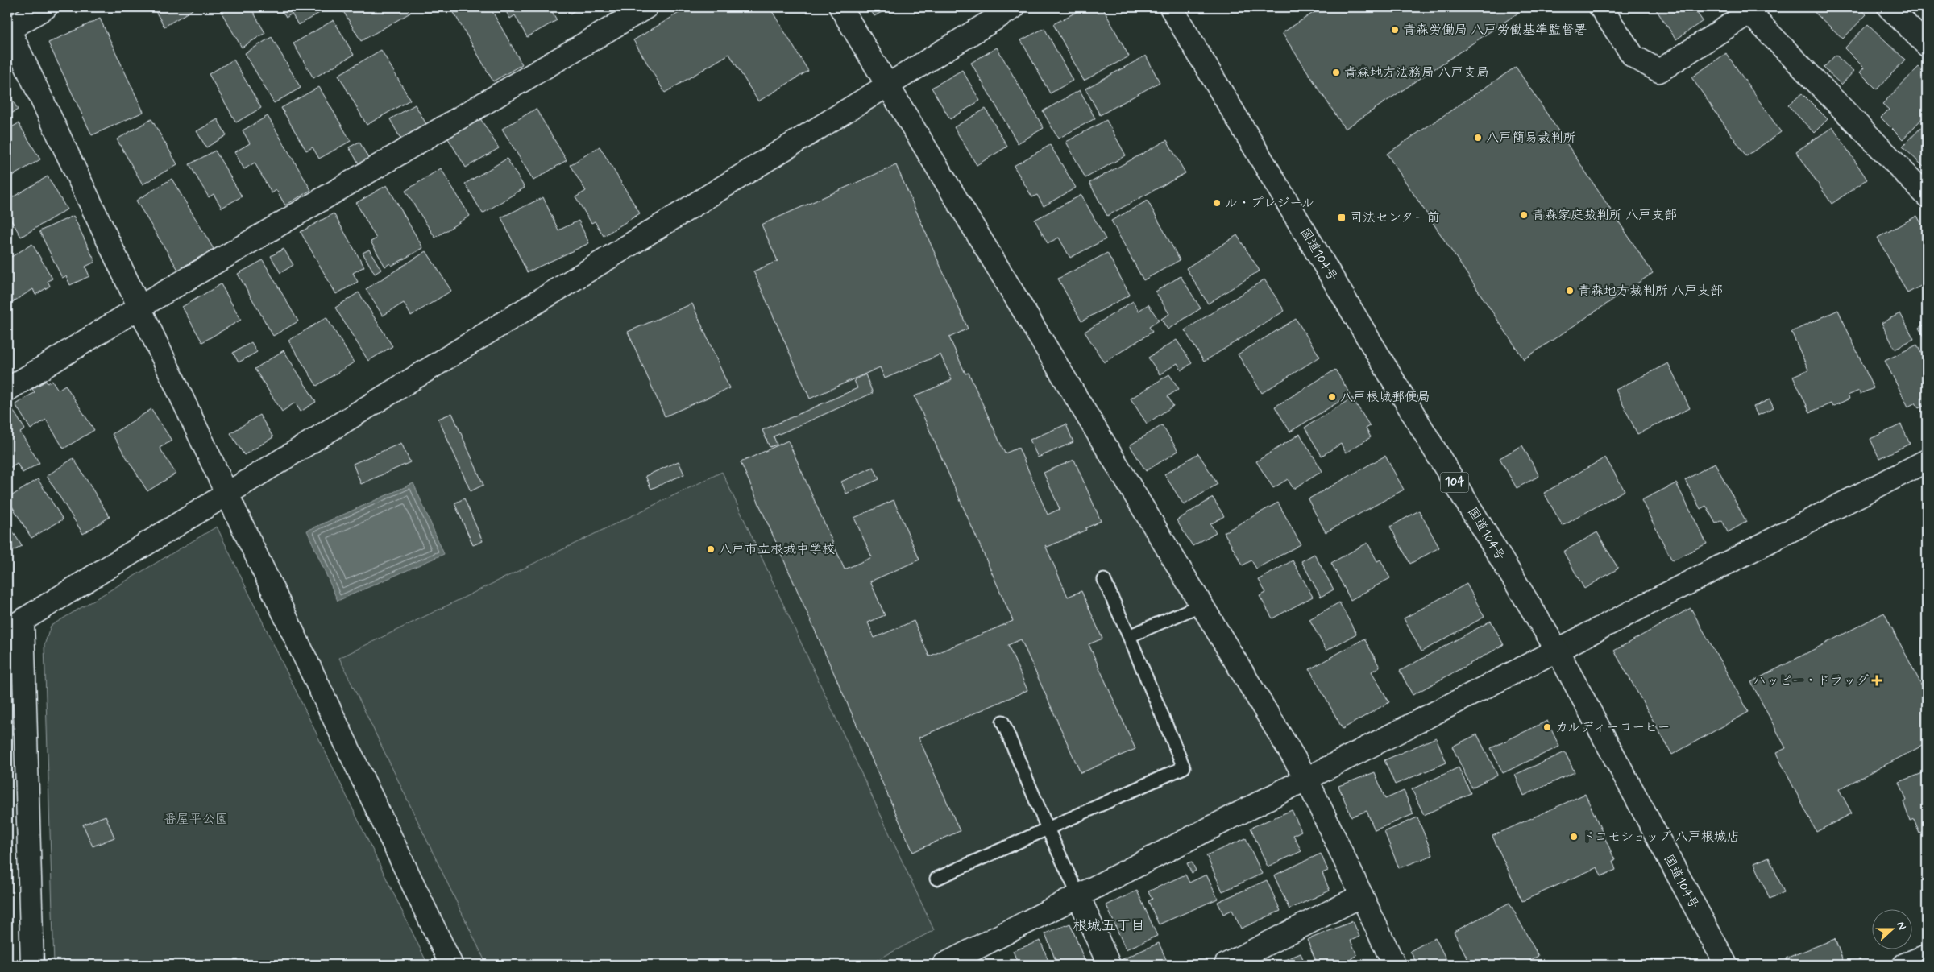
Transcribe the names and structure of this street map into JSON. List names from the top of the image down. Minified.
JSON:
{"streets":{"main road":["国道104号","104"]},"districts":["根城五丁目"],"parks":["番屋平公園"],"places":{"other":["青森労働局 八戸労働基準監督署","青森地方法務局 八戸支局","八戸簡易裁判所","ル・プレジール","青森家庭裁判所 八戸支部","青森地方裁判所 八戸支部","八戸根城郵便局","八戸市立根城中学校","カルディーコーヒー","ドコモショップ 八戸根城店"],"transit":["司法センター前"],"health":["ハッピー・ドラッグ"]},"north":"right"}
